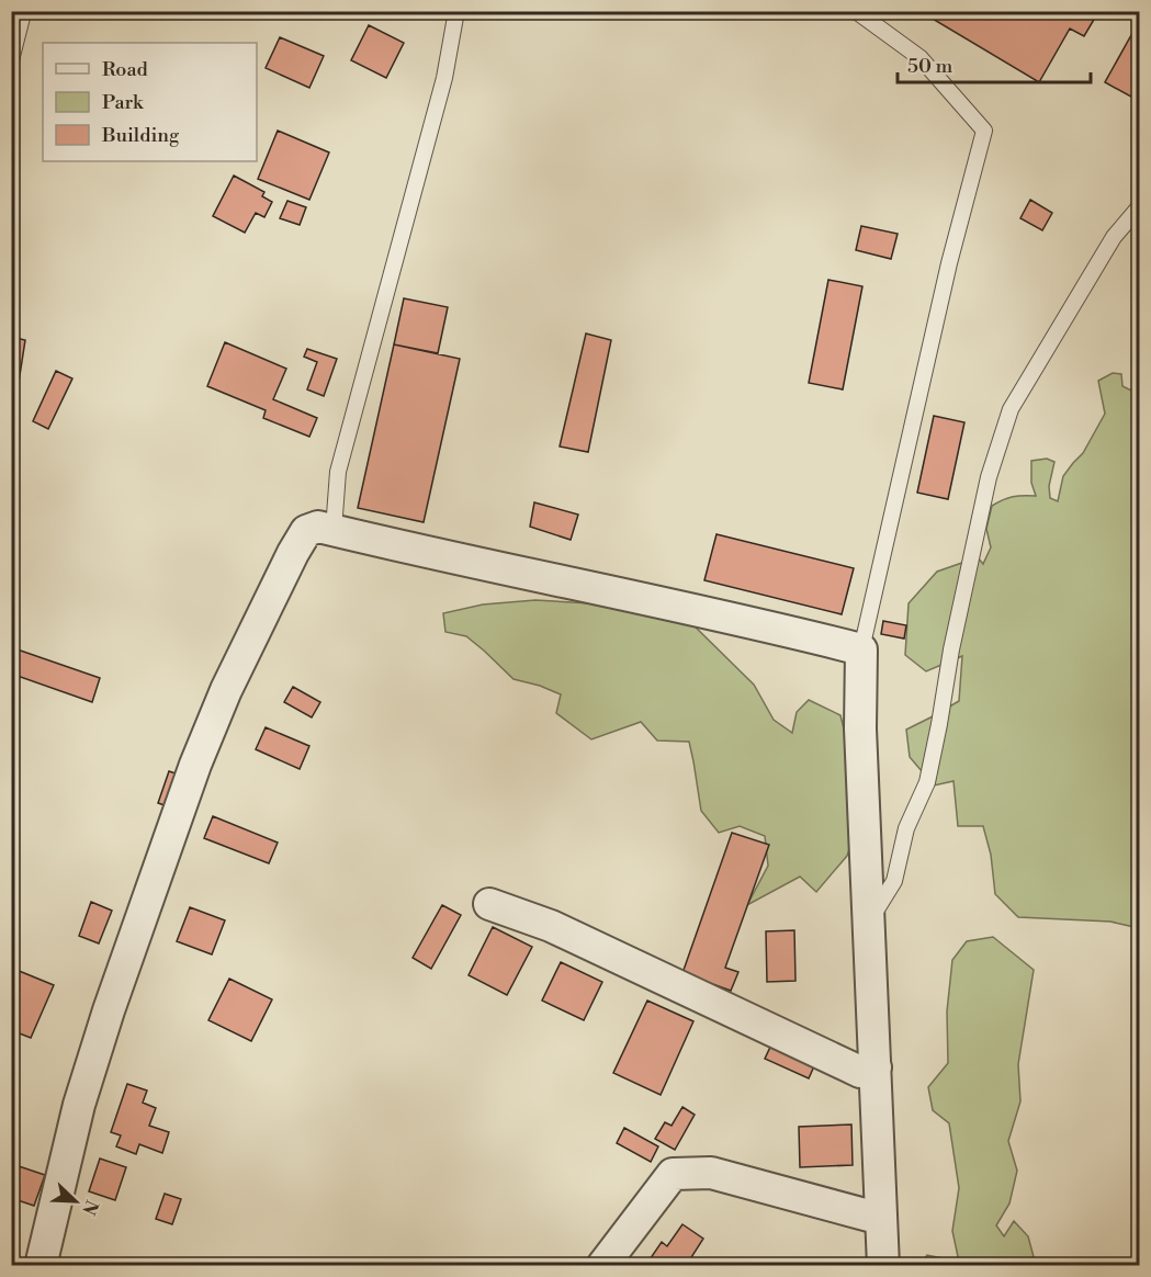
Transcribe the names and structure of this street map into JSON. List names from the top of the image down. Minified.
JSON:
{"legend":["Road","Park","Building"],"scale_bar":"50 m","north":"bottom right"}
